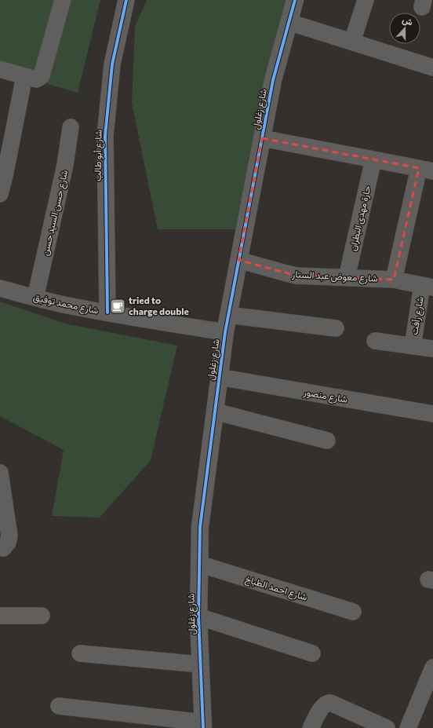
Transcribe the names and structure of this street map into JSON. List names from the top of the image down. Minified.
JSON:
{"streets":{"street":["شارع زغلول","شارع أبو طالب","شارع حسن السيد حسن","حارة مهدى البطران","شارع معوض عبد الستار","شارع محمد توفيق","شارع رأفت","شارع منصور","شارع احمد الطباخ"]},"crossings":[["شارع زغلول","شارع معوض عبد الستار"],["شارع زغلول","شارع محمد توفيق"],["شارع زغلول","شارع منصور"],["شارع زغلول","شارع احمد الطباخ"],["شارع أبو طالب","شارع محمد توفيق"],["شارع حسن السيد حسن","شارع محمد توفيق"],["حارة مهدى البطران","شارع معوض عبد الستار"],["شارع معوض عبد الستار","شارع رأفت"]],"places":{"cafe":["tried to charge double"]},"north":"top"}
